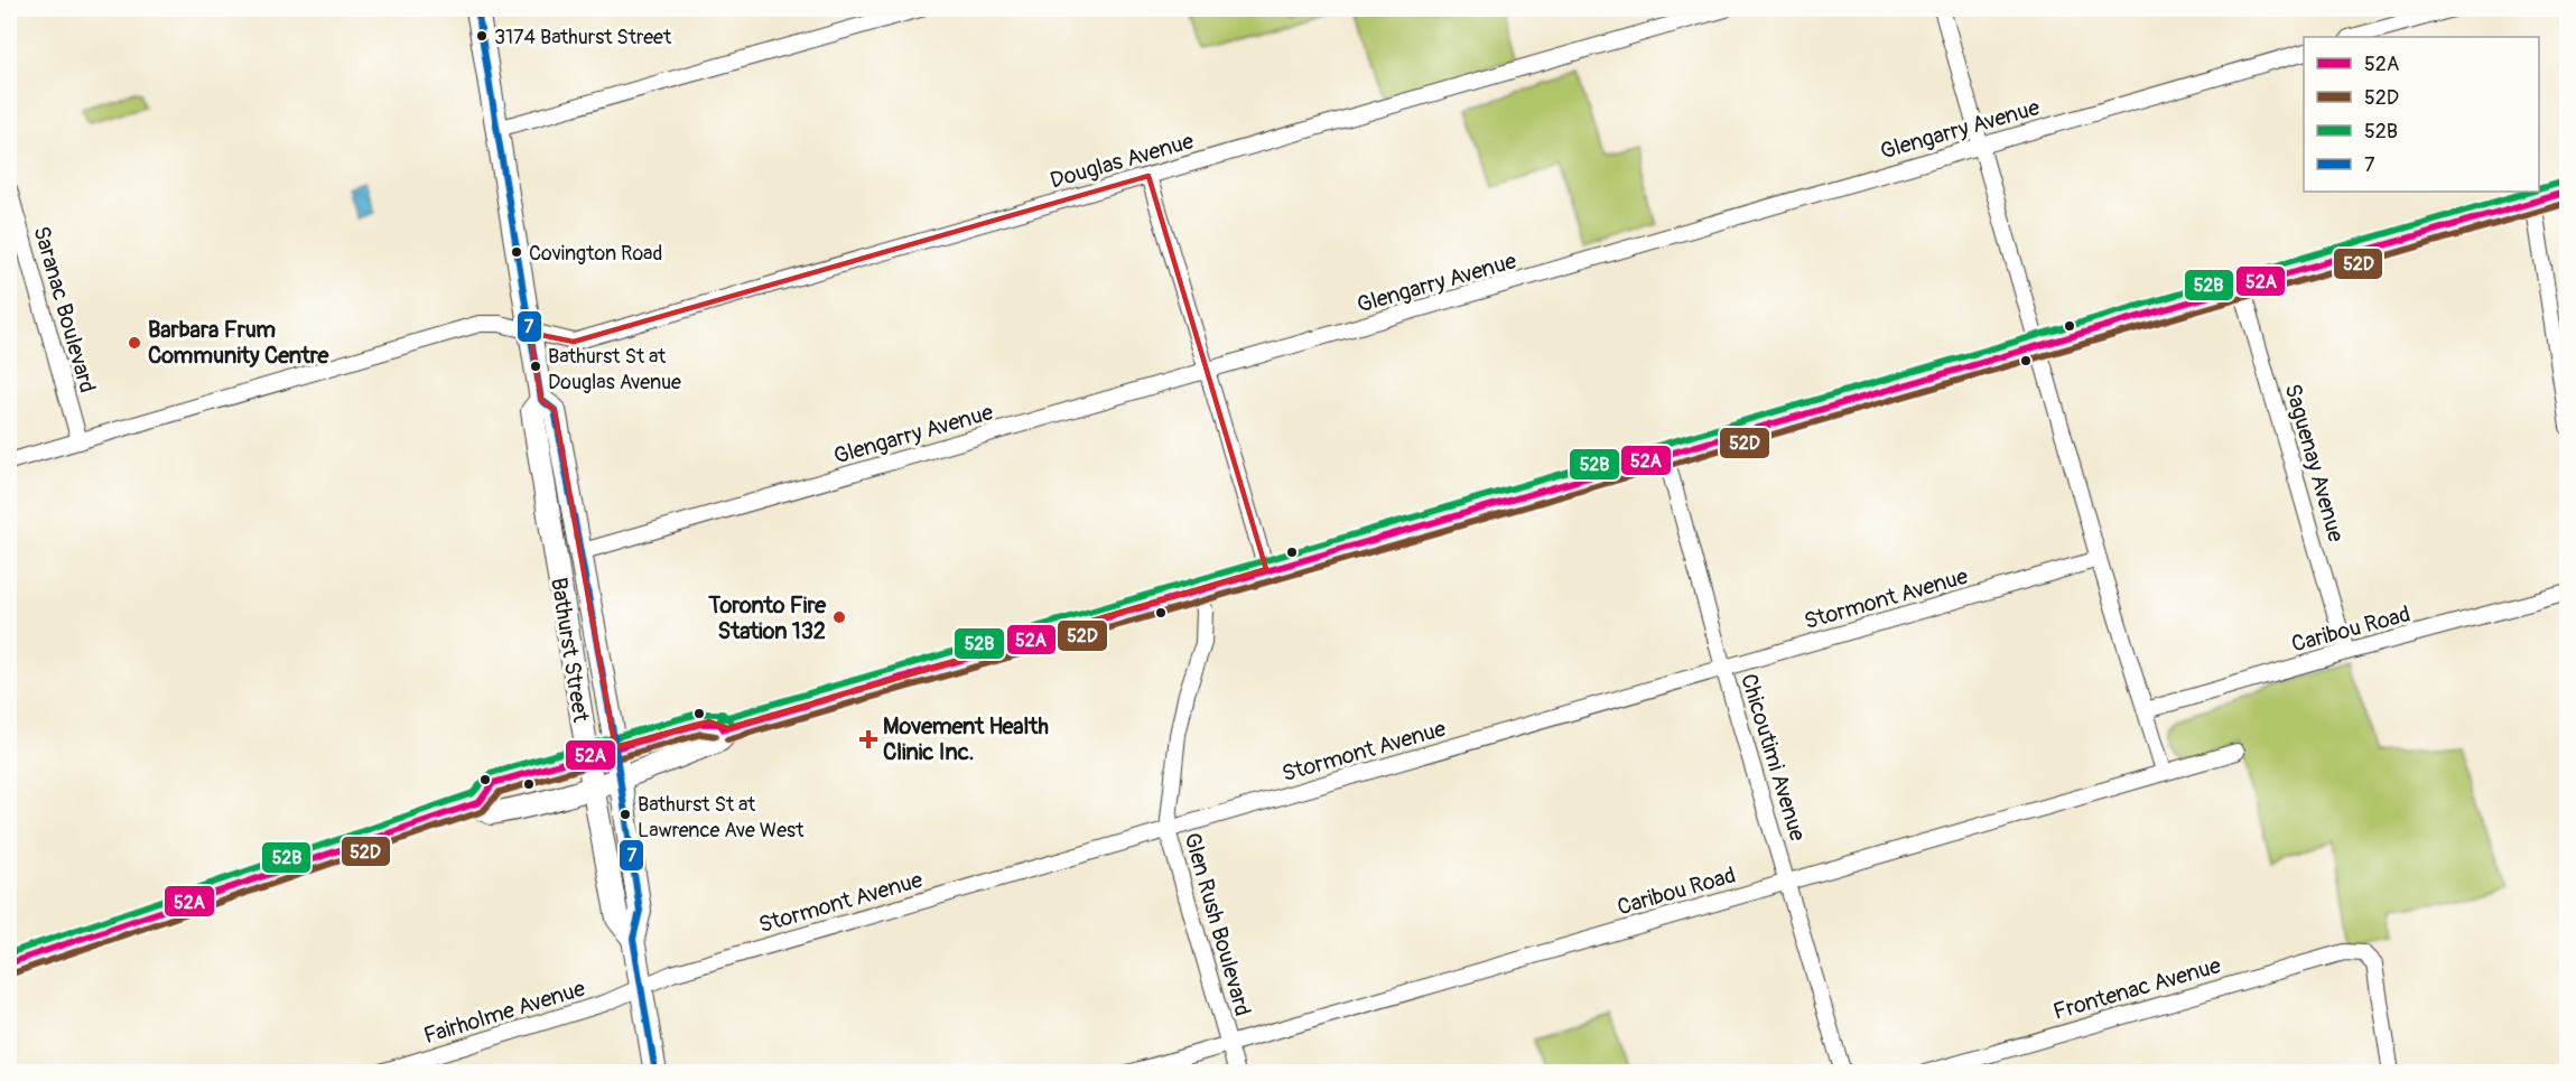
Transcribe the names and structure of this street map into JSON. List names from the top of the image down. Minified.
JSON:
{"streets":{"main road":["Bathurst Street"],"street":["Glengarry Avenue","Douglas Avenue","Saranac Boulevard","Saguenay Avenue","Stormont Avenue","Caribou Road","Chicoutimi Avenue","Glen Rush Boulevard","Frontenac Avenue","Fairholme Avenue"]},"crossings":[["Glengarry Avenue","Bathurst Street"],["Douglas Avenue","Bathurst Street"],["Saguenay Avenue","Caribou Road"],["Stormont Avenue","Bathurst Street"],["Stormont Avenue","Chicoutimi Avenue"],["Stormont Avenue","Glen Rush Boulevard"],["Stormont Avenue","Fairholme Avenue"],["Caribou Road","Chicoutimi Avenue"],["Caribou Road","Glen Rush Boulevard"],["Bathurst Street","Fairholme Avenue"]],"places":{"other":["3174 Bathurst Street","Covington Road","Barbara Frum Community Centre","Bathurst St at Douglas Avenue","Toronto Fire Station 132","Bathurst St at Lawrence Ave West"],"health":["Movement Health Clinic Inc."]},"lines":["transit line 7","transit line 52B","transit line 52A","transit line 52D"],"legend":["52A","52D","52B","7"]}
